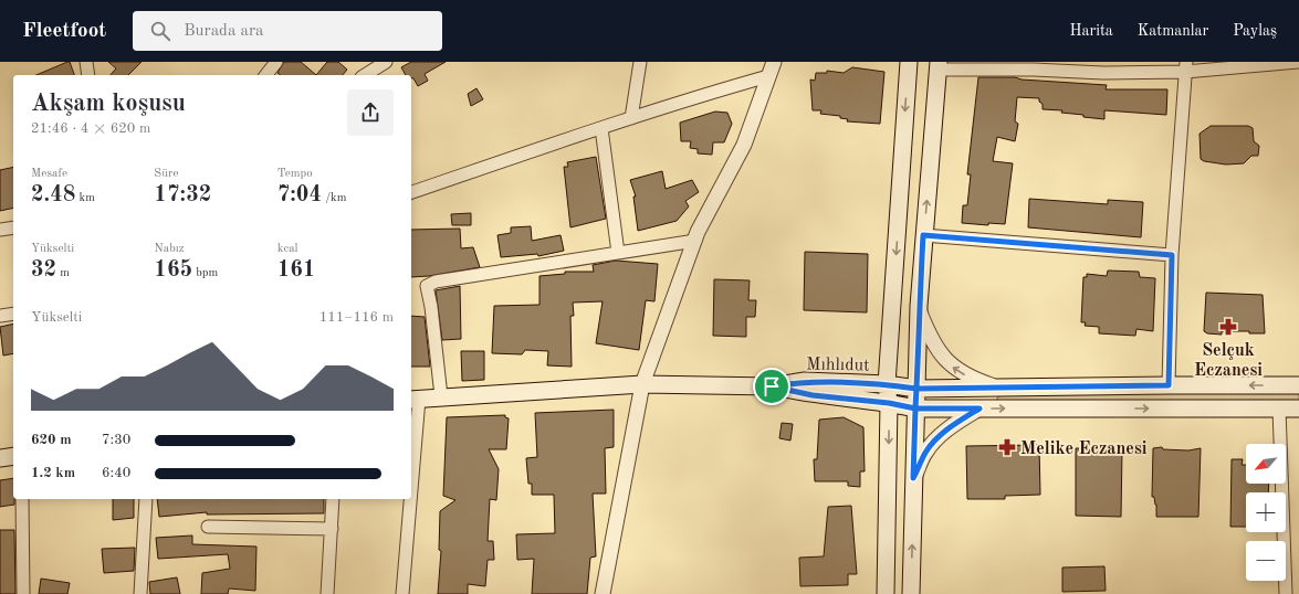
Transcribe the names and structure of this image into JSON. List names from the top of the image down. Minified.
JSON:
{"streets":{"main road":["Mıhlıdut"]},"places":{"pharmacy":["Selçuk Eczanesi","Melike Eczanesi"]},"north":"bottom left","page":{"header":"Fleetfoot","search":"Burada ara","nav":["Harita","Katmanlar","Paylaş"],"heading":["Akşam koşusu","21:46 · 4 × 620 m"],"stats":[["Mesafe","2.48 km"],["Süre","17:32"],["Tempo","7:04 /km"],["Yükselti","32 m"],["Nabız","165 bpm"],["kcal","161"]],"chart":["Yükselti","111–116 m"],"list":[{"name":"620 m","note":"7:30"},{"name":"1.2 km","note":"6:40"}],"map_buttons":["+","−"]}}
